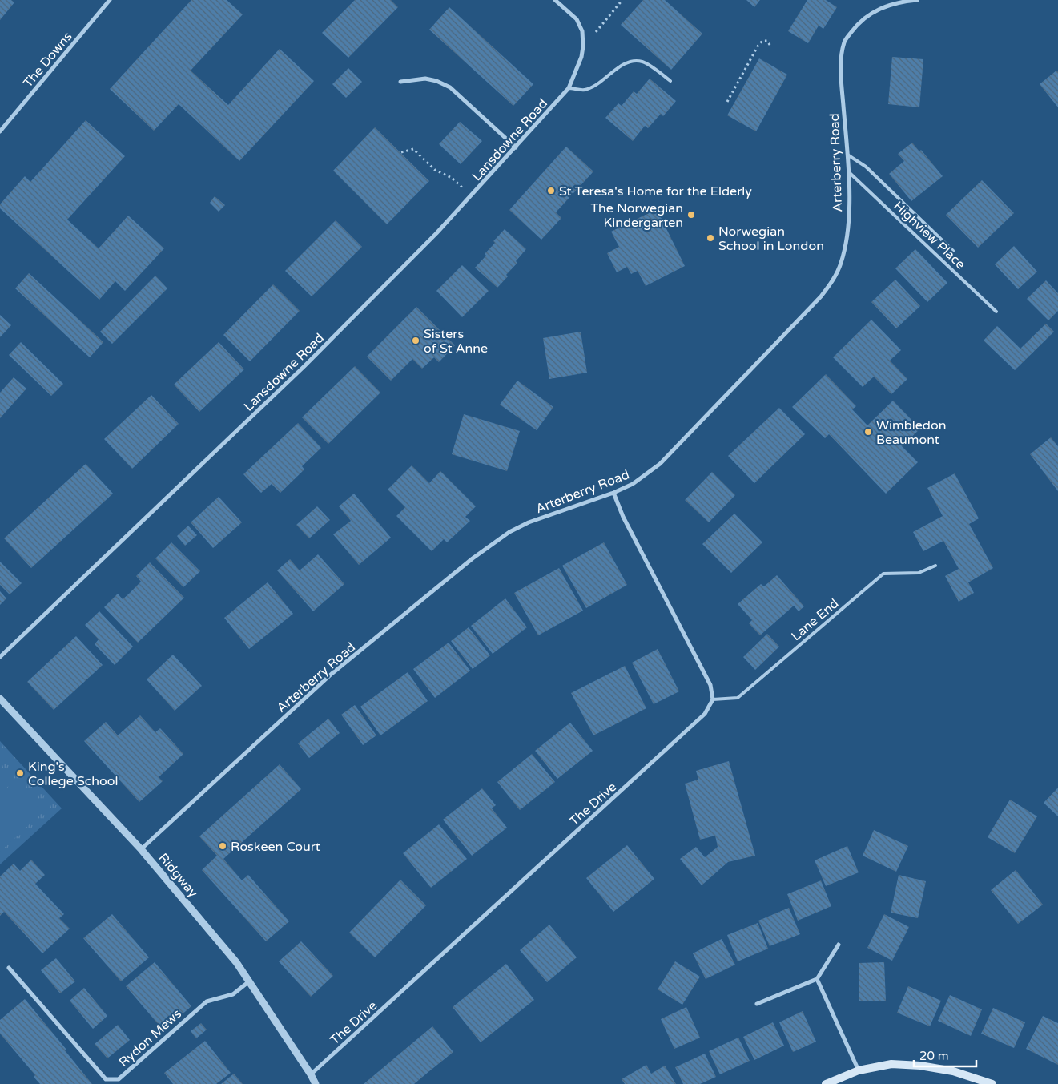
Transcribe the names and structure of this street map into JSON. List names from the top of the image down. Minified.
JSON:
{"streets":{"street":["The Downs","Lansdowne Road","Arterberry Road","The Drive","Ridgway","Rydon Mews"],"lane":["Highview Place","Lane End"]},"crossings":[["Arterberry Road","Highview Place"],["Arterberry Road","Ridgway"],["Lane End","The Drive"],["The Drive","Ridgway"],["Ridgway","Rydon Mews"]],"places":["St Teresa's Home for the Elderly","The Norwegian Kindergarten","Norwegian School in London","Sisters of St Anne","Wimbledon Beaumont","King's College School","Roskeen Court"],"scale_bar":"20 m"}
